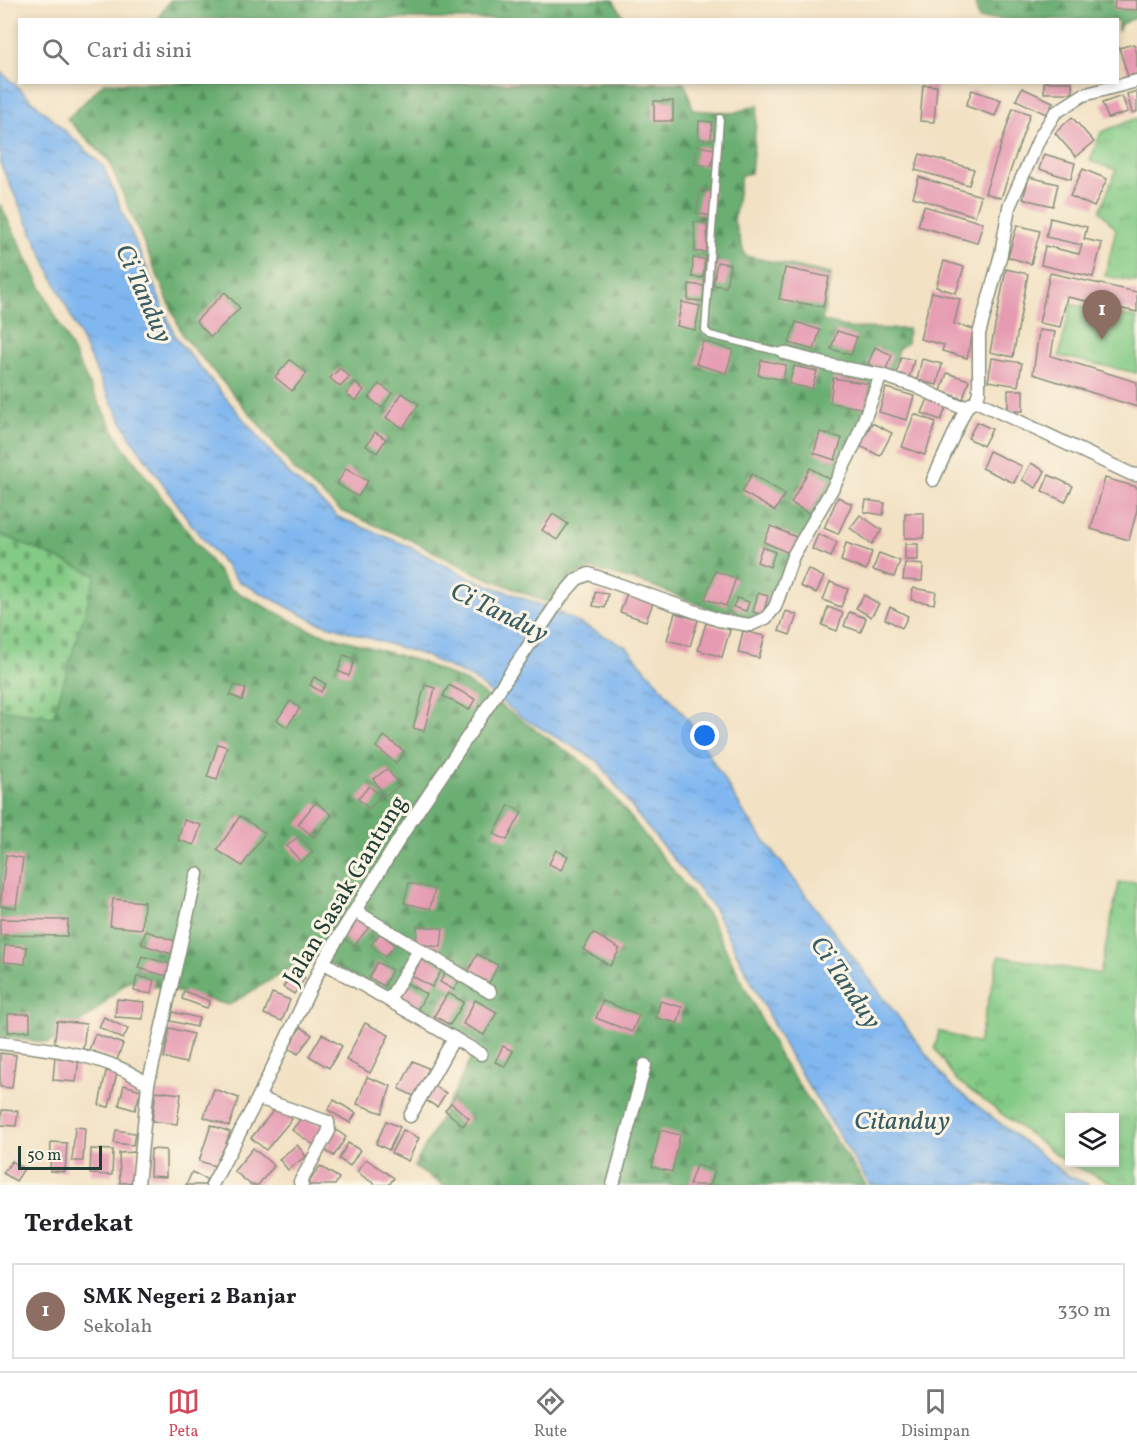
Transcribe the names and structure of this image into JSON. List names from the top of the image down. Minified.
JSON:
{"streets":{"street":["Jalan Sasak Gantung"]},"water":["Ci Tanduy","Citanduy"],"scale_bar":"50 m","page":{"search":"Cari di sini","pins":"1","scale":"50 m","heading":"Terdekat","list":[{"mark":"1","name":"SMK Negeri 2 Banjar","note":"Sekolah","value":"330 m"}],"nav":["Peta","Rute","Disimpan"]}}
